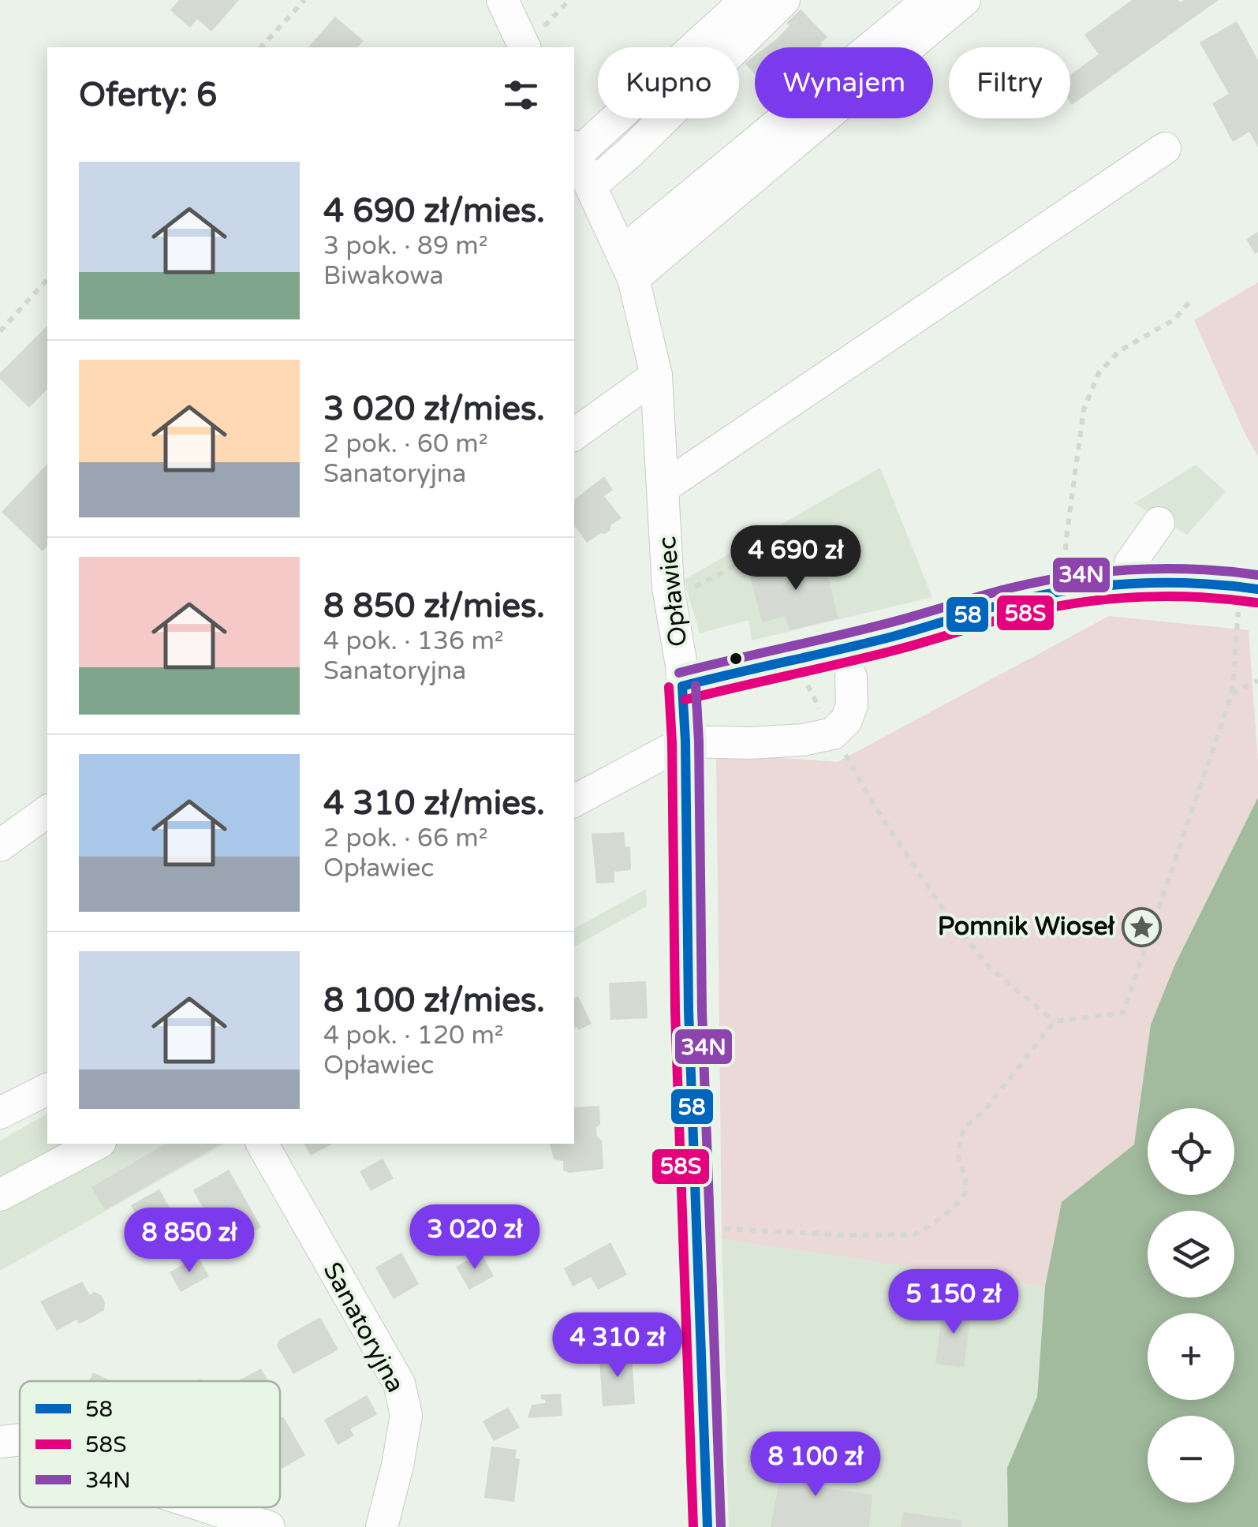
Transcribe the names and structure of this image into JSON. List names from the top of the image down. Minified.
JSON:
{"streets":{"street":["Opławiec","Sanatoryjna"]},"places":{"place":["Pomnik Wioseł"]},"lines":["transit line 34N","transit line 58","transit line 58S"],"legend":["58","58S","34N"],"page":{"chip":["Kupno","Wynajem","Filtry"],"heading":"Oferty: 6","list":[{"name":"4 690 zł/mies.","note":"3 pok. · 89 m² · Biwakowa"},{"name":"3 020 zł/mies.","note":"2 pok. · 60 m² · Sanatoryjna"},{"name":"8 850 zł/mies.","note":"4 pok. · 136 m² · Sanatoryjna"},{"name":"4 310 zł/mies.","note":"2 pok. · 66 m² · Opławiec"},{"name":"8 100 zł/mies.","note":"4 pok. · 120 m² · Opławiec"}],"price":["4 690 zł","3 020 zł","8 850 zł","5 150 zł","4 310 zł","8 100 zł"],"map_buttons":["+","−"]}}
